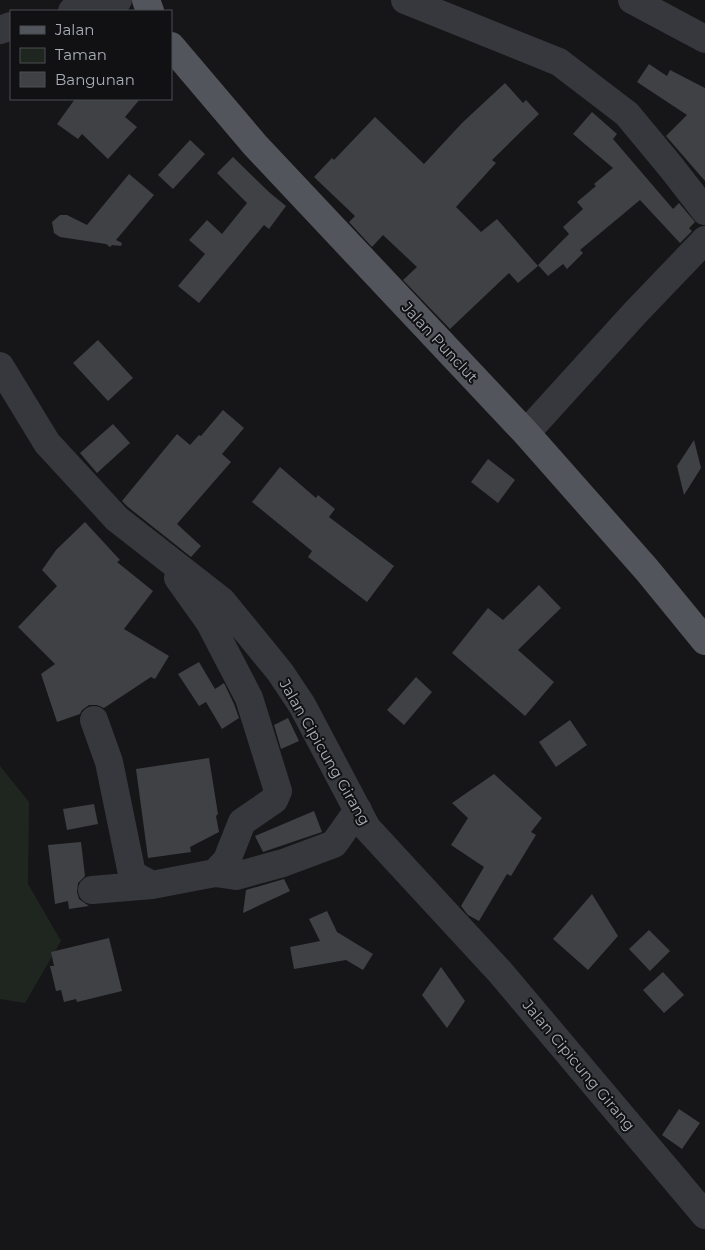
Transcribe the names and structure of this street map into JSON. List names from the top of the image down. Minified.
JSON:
{"streets":{"main road":["Jalan Punclut"],"street":["Jalan Cipicung Girang"]},"legend":["Jalan","Taman","Bangunan"]}
